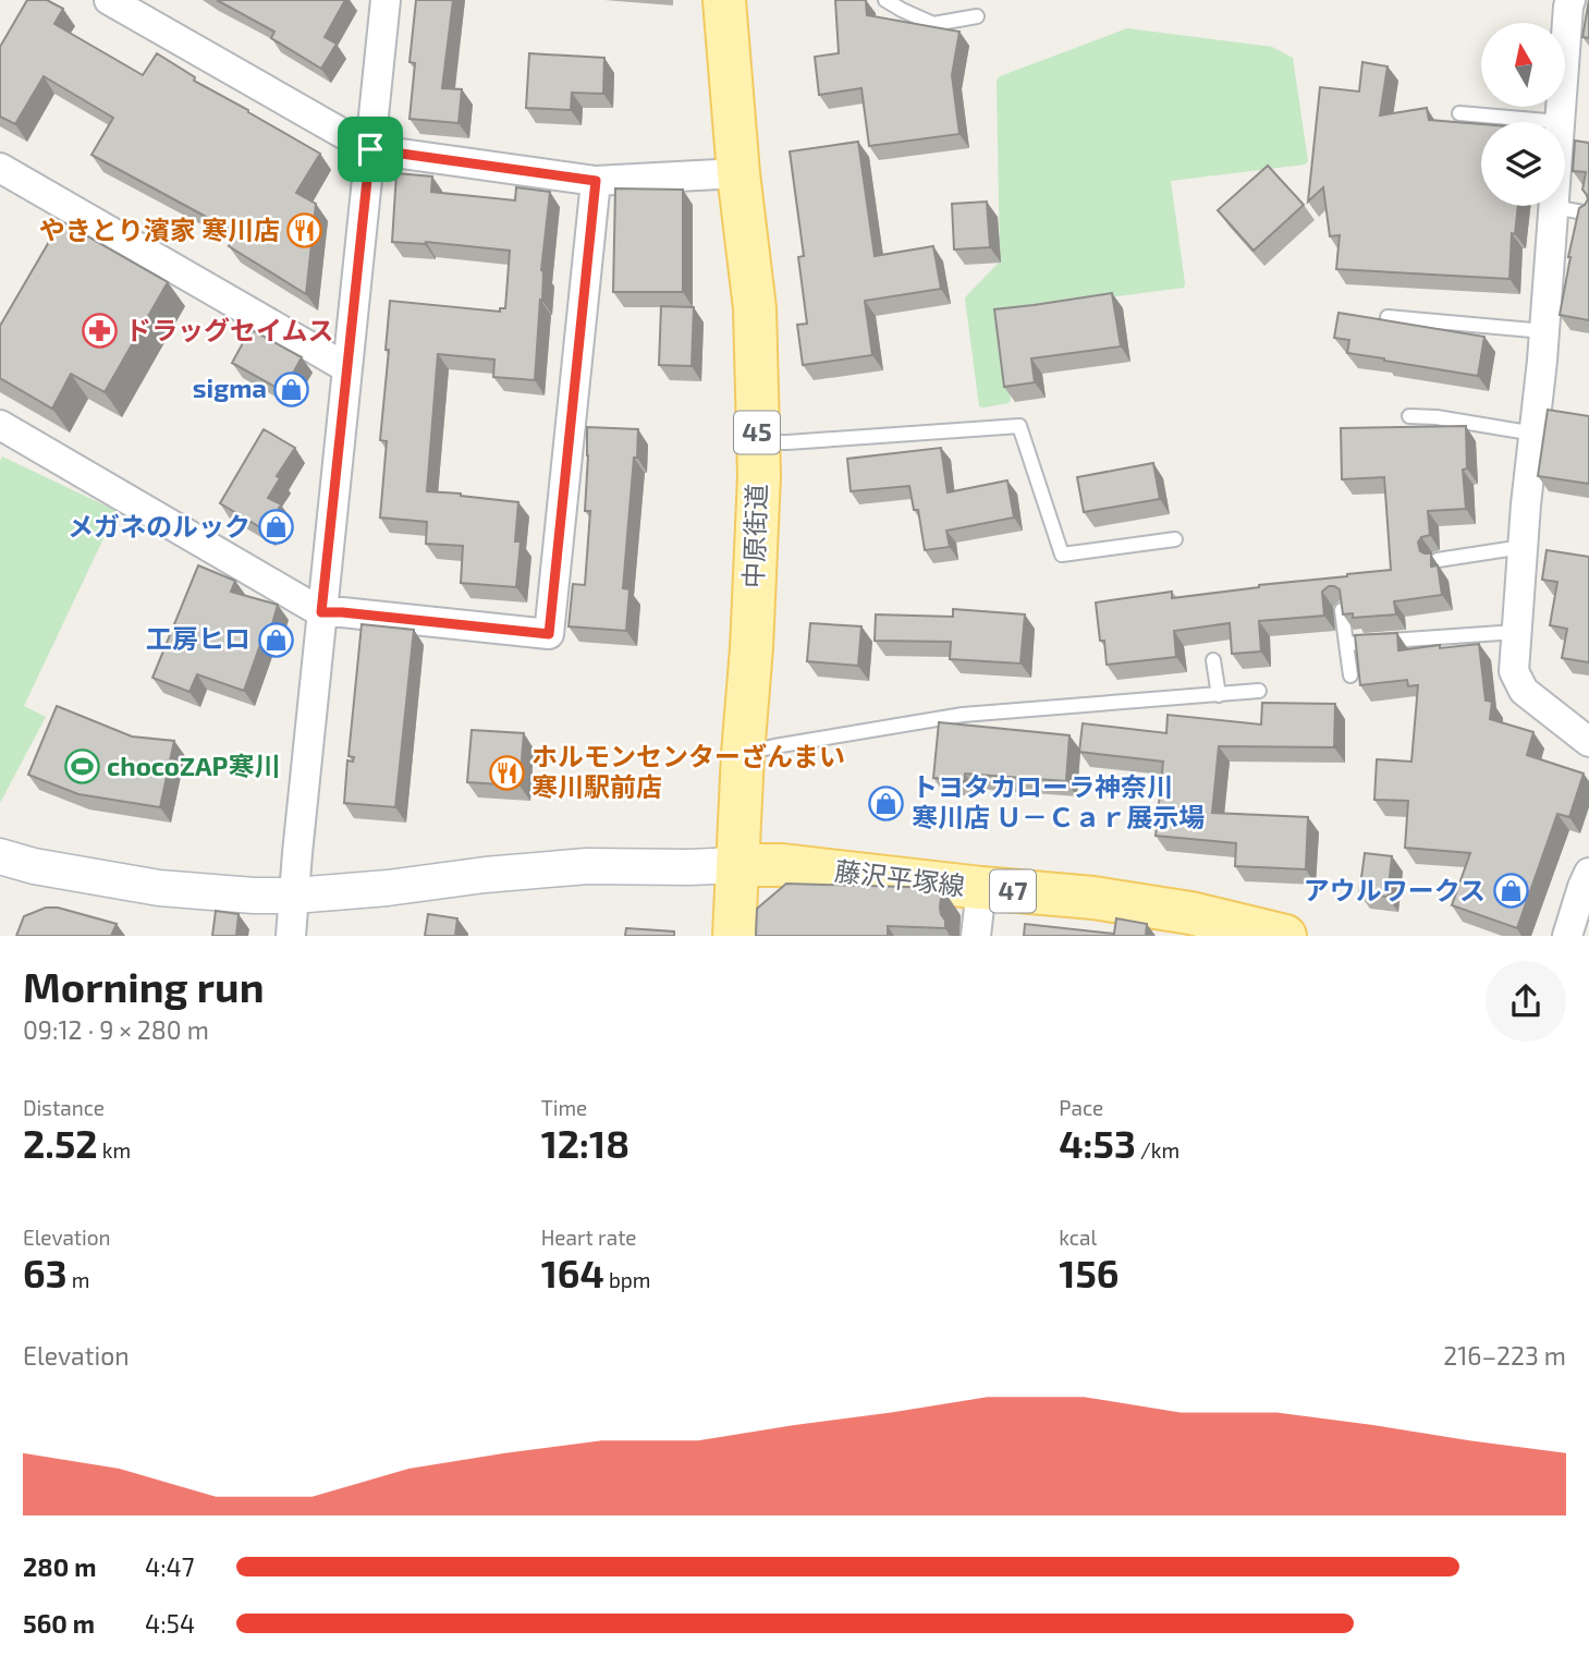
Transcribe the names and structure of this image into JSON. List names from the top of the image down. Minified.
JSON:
{"streets":{"main road":["45","中原街道","藤沢平塚線","47"]},"crossings":[["中原街道","藤沢平塚線"]],"places":{"restaurant":["やきとり濱家 寒川店","ホルモンセンターざんまい 寒川駅前店"],"pharmacy":["ドラッグセイムス"],"shop":["sigma","メガネのルック","工房ヒロ","トヨタカローラ神奈川 寒川店 Ｕ－Ｃａｒ展示場","アウルワークス"],"sports":["chocoZAP寒川"]},"north":"top","page":{"heading":["Morning run","09:12 · 9 × 280 m"],"stats":[["Distance","2.52 km"],["Time","12:18"],["Pace","4:53 /km"],["Elevation","63 m"],["Heart rate","164 bpm"],["kcal","156"]],"chart":["Elevation","216–223 m"],"list":[{"name":"280 m","note":"4:47"},{"name":"560 m","note":"4:54"}]}}
